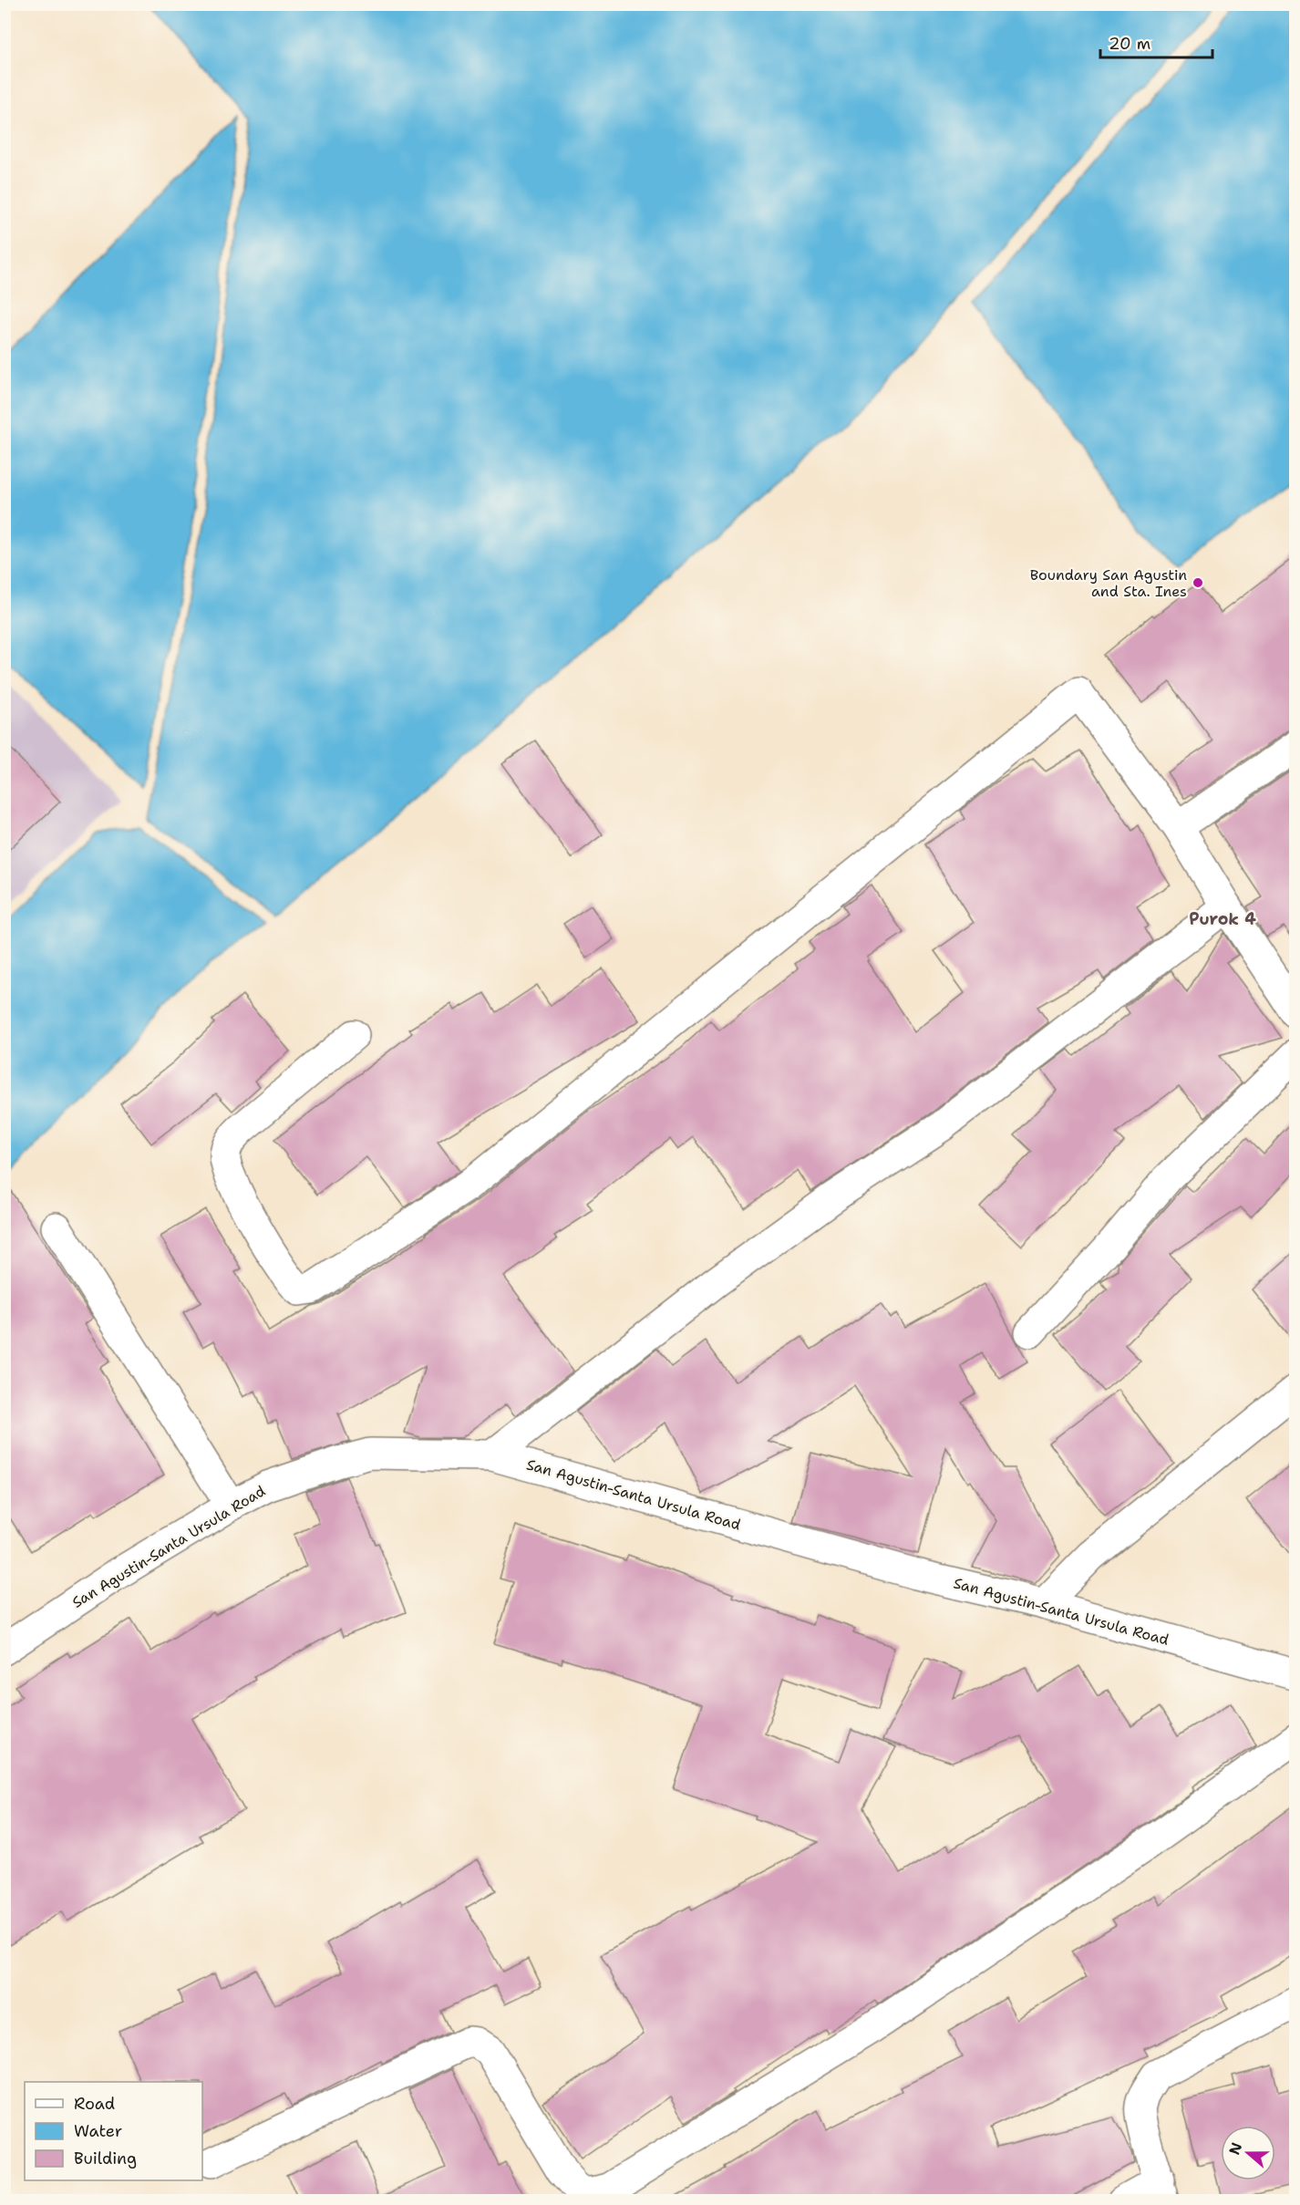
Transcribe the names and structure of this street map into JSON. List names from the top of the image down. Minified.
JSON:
{"streets":{"street":["San Agustin-Santa Ursula Road"]},"districts":["Purok 4"],"places":["Boundary San Agustin and Sta. Ines"],"legend":["Road","Water","Building"],"scale_bar":"20 m","north":"left"}
